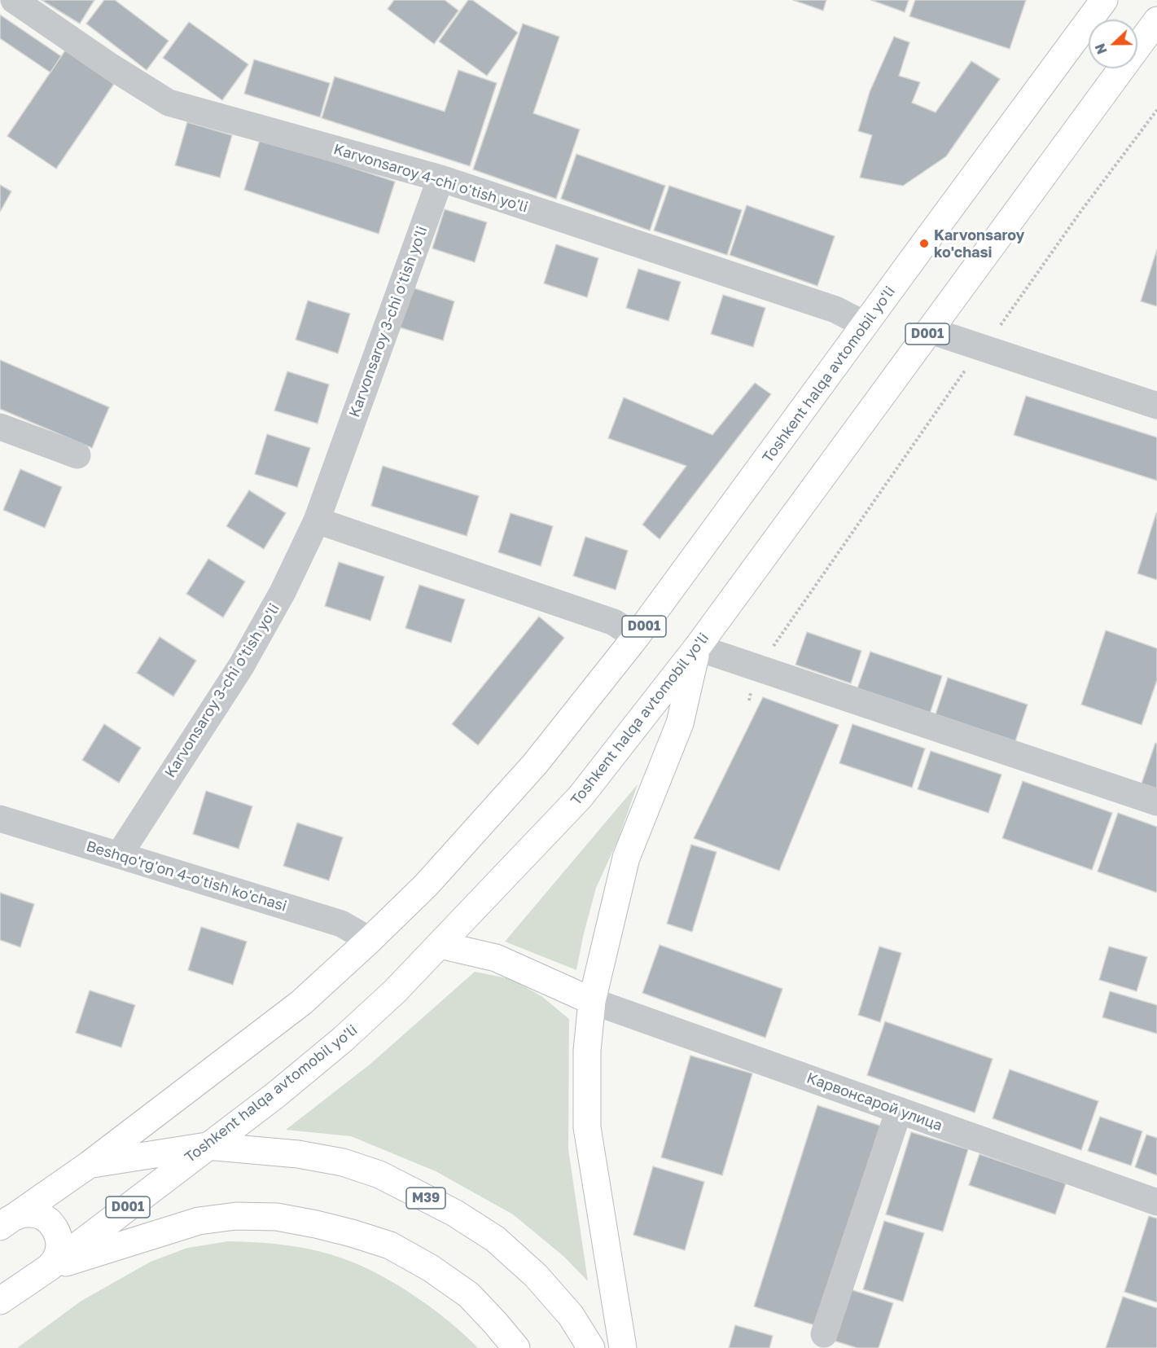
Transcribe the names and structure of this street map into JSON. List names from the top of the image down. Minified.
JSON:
{"streets":{"highway":["D001","Toshkent halqa avtomobil yo'li","M39"],"street":["Karvonsaroy 4-chi o'tish yo'li","Karvonsaroy 3-chi o'tish yo'li","Beshqo'rg'on 4-o'tish ko'chasi","Карвонсарой улица"]},"crossings":[["Karvonsaroy 4-chi o'tish yo'li","Karvonsaroy 3-chi o'tish yo'li"],["Karvonsaroy 4-chi o'tish yo'li","Toshkent halqa avtomobil yo'li"],["Karvonsaroy 3-chi o'tish yo'li","Beshqo'rg'on 4-o'tish ko'chasi"],["Toshkent halqa avtomobil yo'li","Beshqo'rg'on 4-o'tish ko'chasi"],["Toshkent halqa avtomobil yo'li","M39"]],"places":["Karvonsaroy ko'chasi"],"north":"left"}
